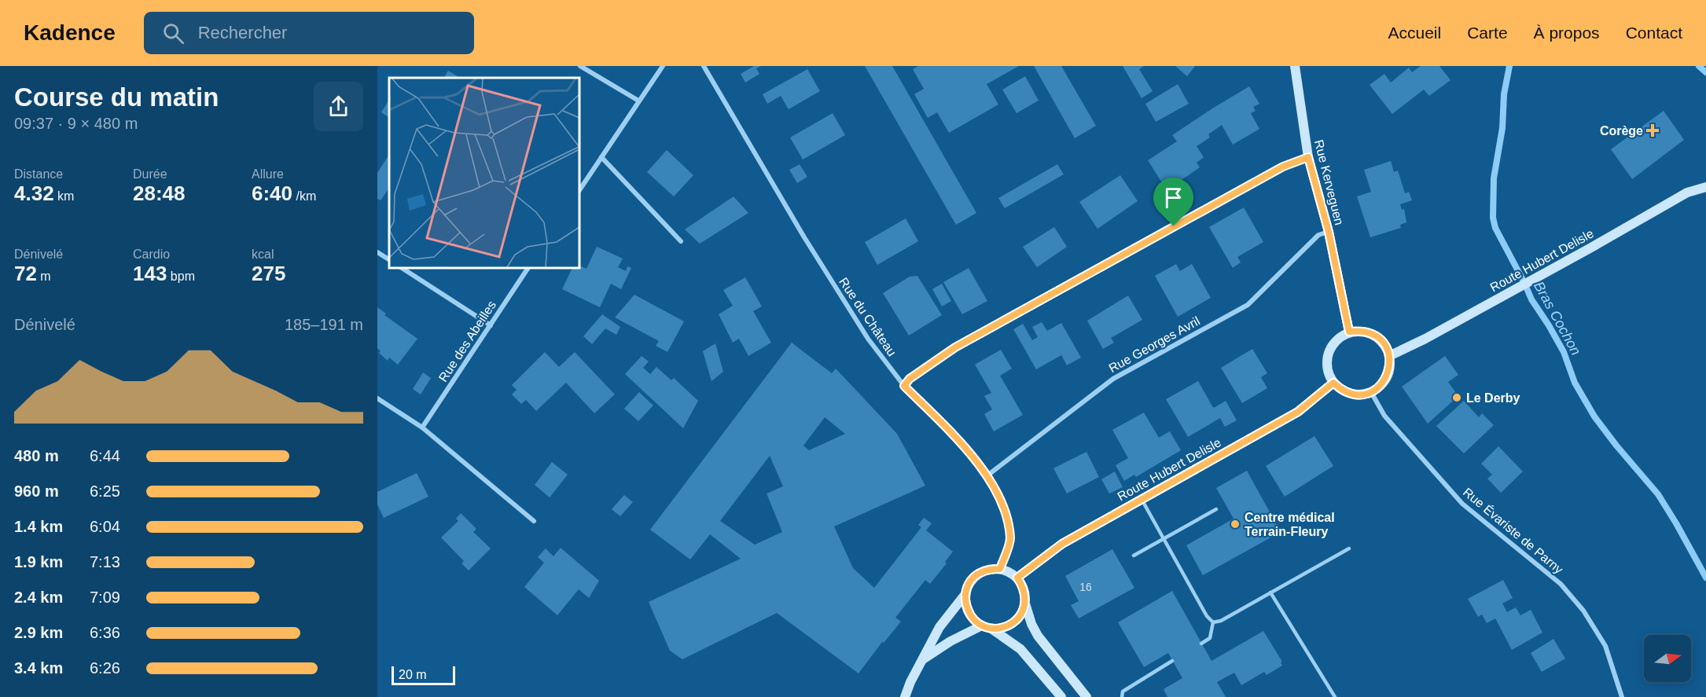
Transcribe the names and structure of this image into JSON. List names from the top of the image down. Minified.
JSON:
{"streets":{"main road":["Rue Kerveguen","Route Hubert Delisle"],"street":["Rue du Château","Rue des Abeilles","Rue Georges Avril","Rue Évariste de Parny"]},"crossings":[["Rue Kerveguen","Route Hubert Delisle"],["Rue Kerveguen","Rue Georges Avril"],["Rue Kerveguen","Rue Évariste de Parny"],["Route Hubert Delisle","Rue du Château"],["Route Hubert Delisle","Rue Évariste de Parny"],["Rue du Château","Rue Georges Avril"]],"water":["Bras Cochon"],"places":{"health":["Corège"],"other":["Le Derby","Centre médical Terrain-Fleury"]},"house_numbers":["16"],"scale_bar":"20 m","north":"right","page":{"header":"Kadence","search":"Rechercher","nav":["Accueil","Carte","À propos","Contact"],"heading":["Course du matin","09:37 · 9 × 480 m"],"stats":[["Distance","4.32 km"],["Durée","28:48"],["Allure","6:40 /km"],["Dénivelé","72 m"],["Cardio","143 bpm"],["kcal","275"]],"chart":["Dénivelé","185–191 m"],"list":[{"name":"480 m","note":"6:44"},{"name":"960 m","note":"6:25"},{"name":"1.4 km","note":"6:04"},{"name":"1.9 km","note":"7:13"},{"name":"2.4 km","note":"7:09"},{"name":"2.9 km","note":"6:36"},{"name":"3.4 km","note":"6:26"}],"scale":"20 m"}}
